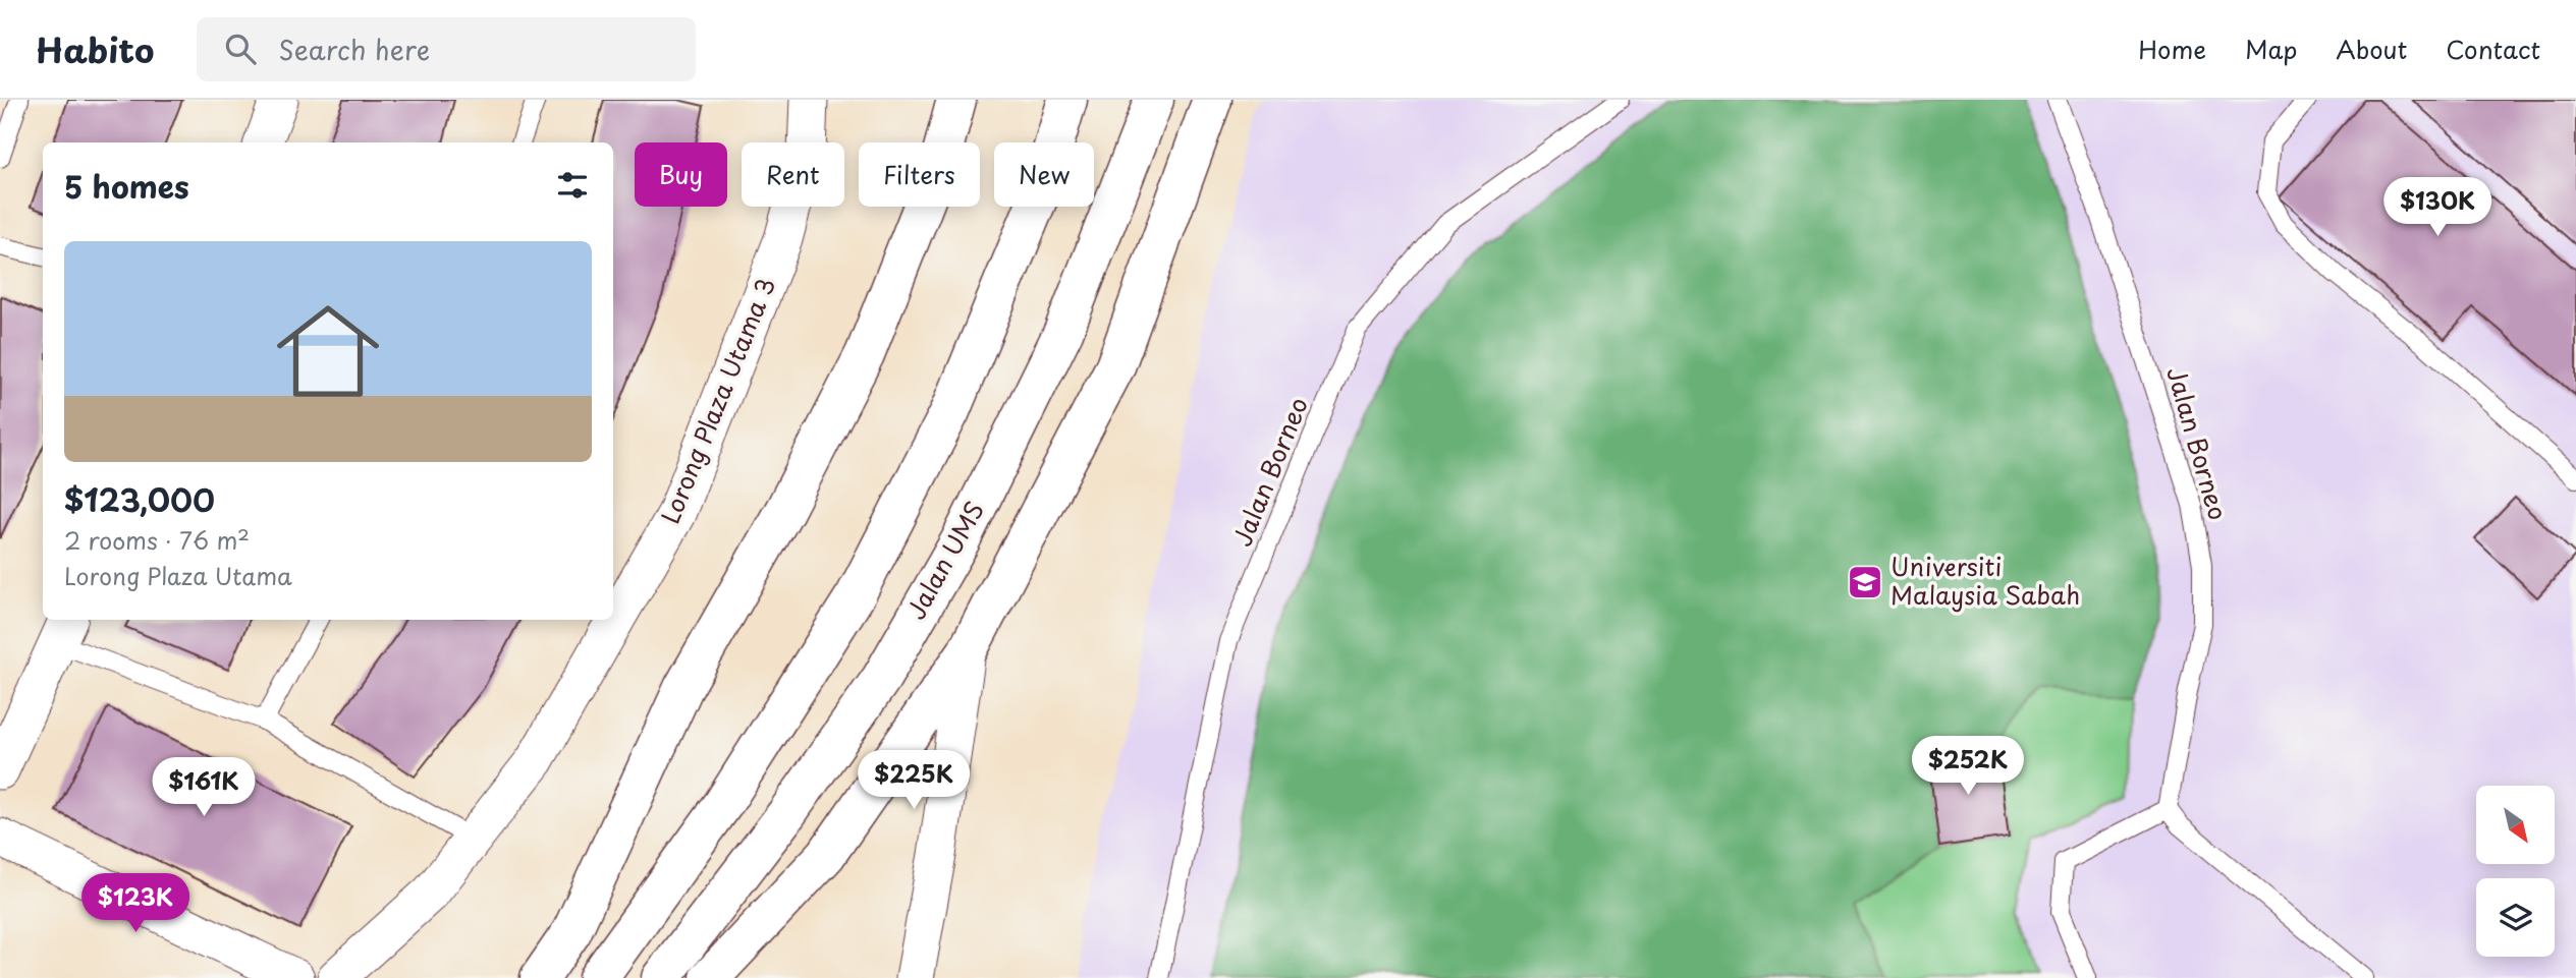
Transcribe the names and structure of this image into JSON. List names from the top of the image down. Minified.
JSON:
{"streets":{"highway":["Jalan UMS"],"street":["Lorong Plaza Utama 3"],"lane":["Jalan Borneo"]},"places":{"school or university":["Universiti Malaysia Sabah"]},"north":"bottom right","page":{"header":"Habito","search":"Search here","nav":["Home","Map","About","Contact"],"chip":["Buy","Rent","Filters","New"],"heading":"5 homes","price":["$130K","$252K","$225K","$161K","$123K"],"list":[{"name":"$123,000","note":"2 rooms · 76 m² · Lorong Plaza Utama"}]}}
